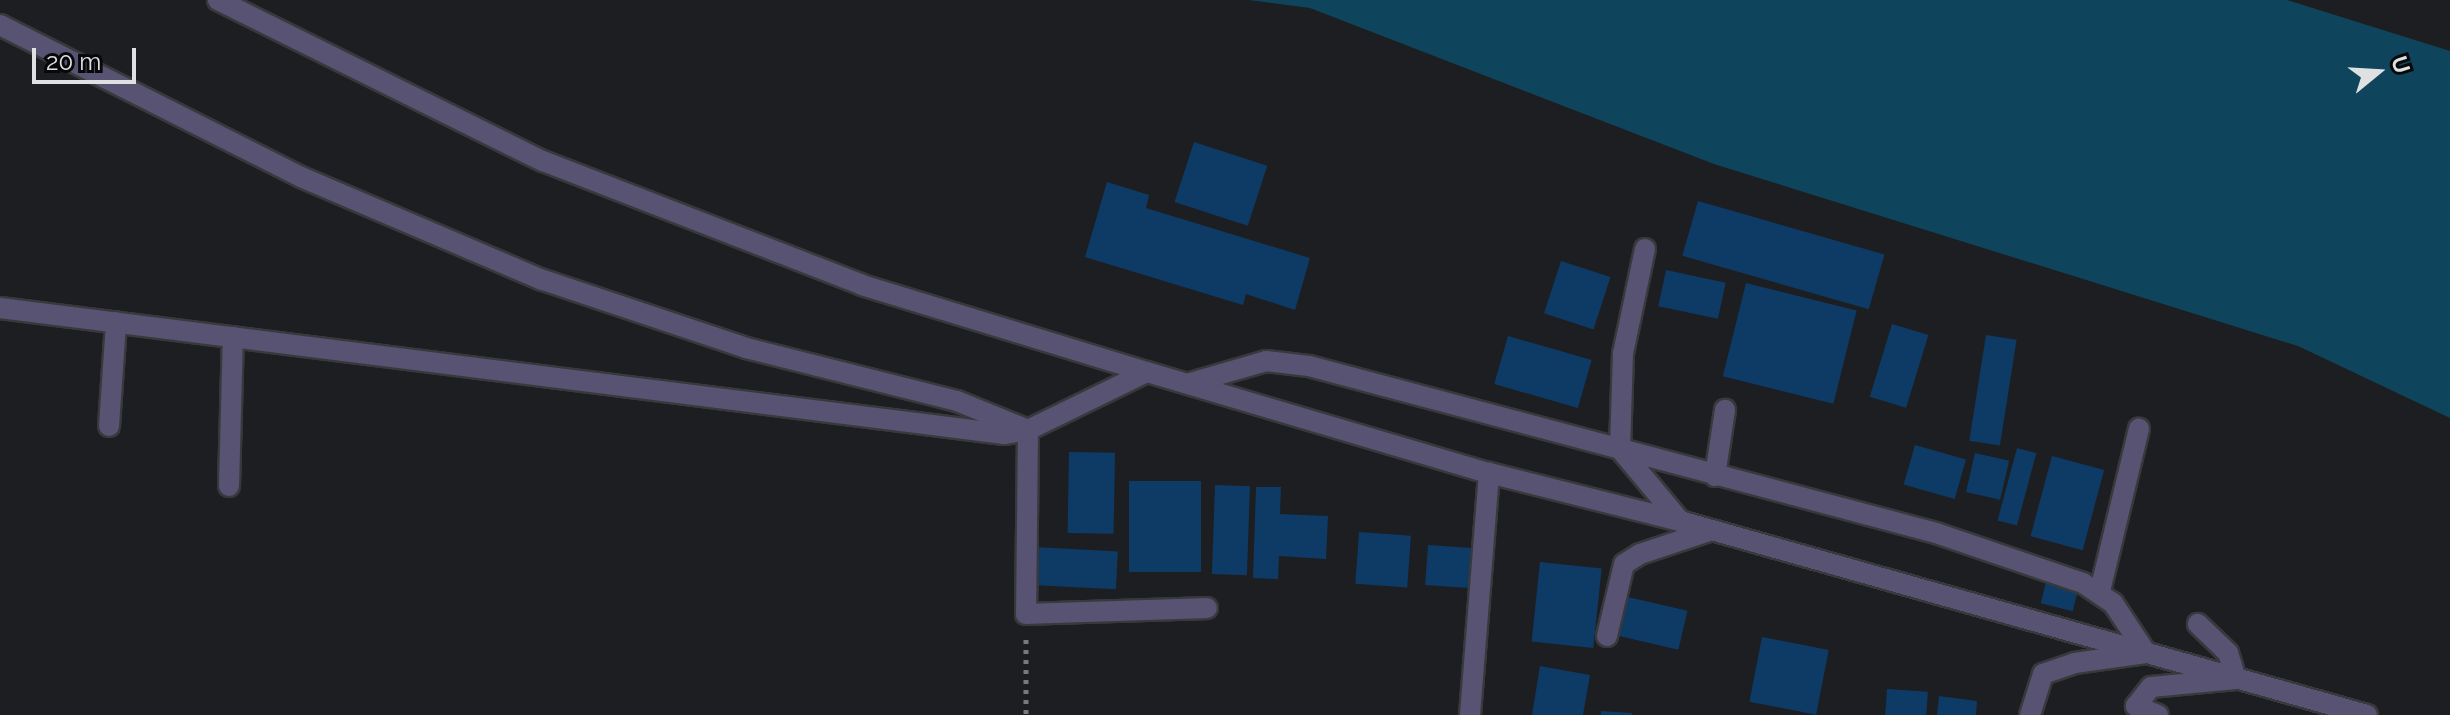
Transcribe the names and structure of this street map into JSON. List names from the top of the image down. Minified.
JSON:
{"scale_bar":"20 m","north":"right"}
